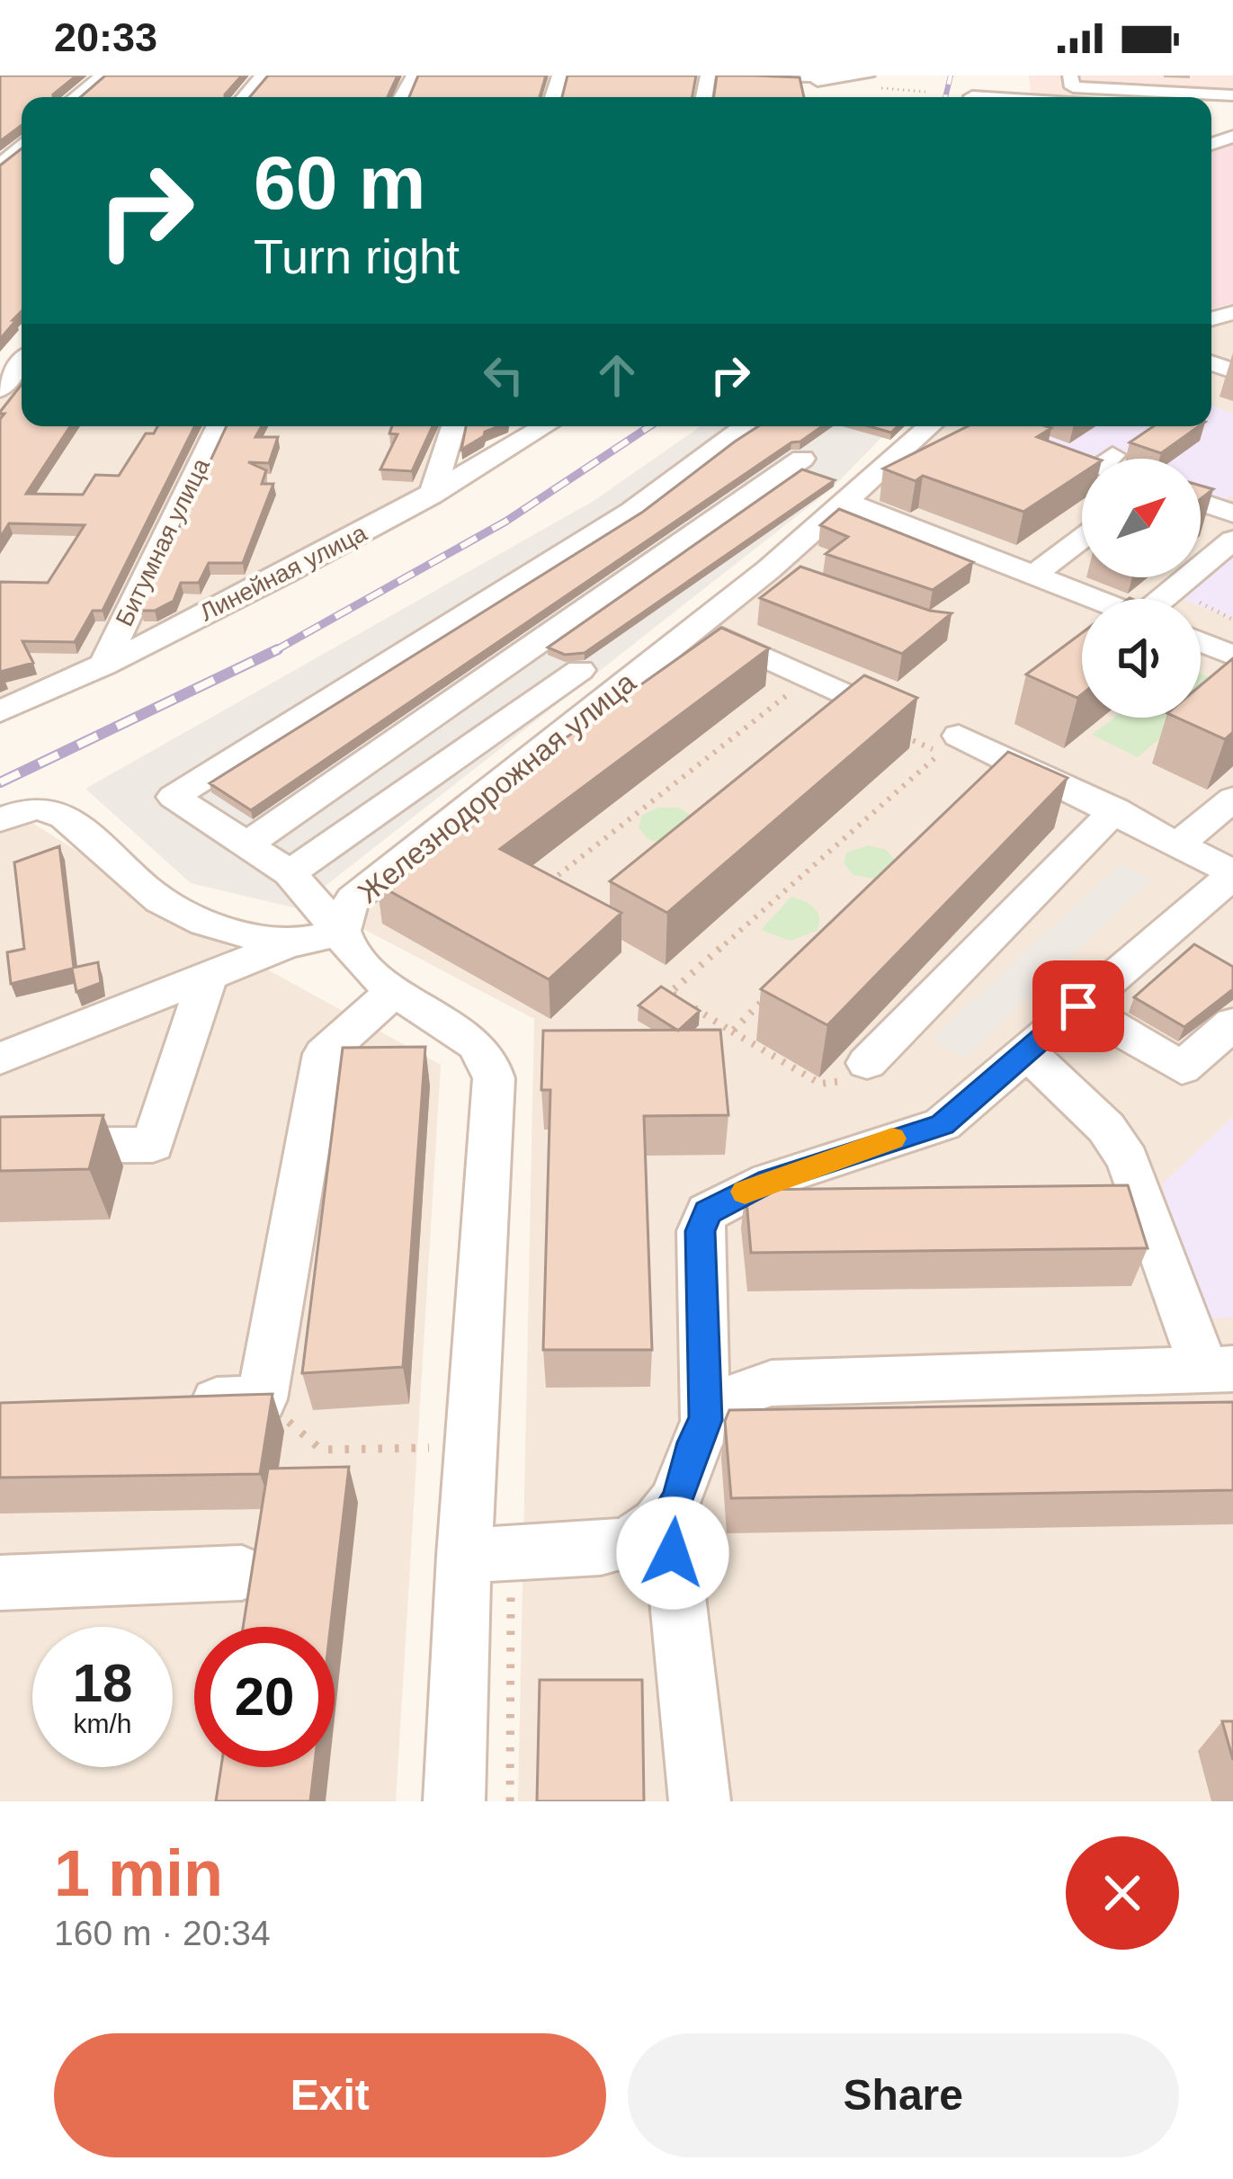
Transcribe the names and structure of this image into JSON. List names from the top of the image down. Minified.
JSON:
{"streets":{"street":["Битумная улица","Линейная улица","Железнодорожная улица"]},"crossings":[["Битумная улица","Линейная улица"]],"north":"top right","page":{"status":"20:33","turn":["60 m","Turn right"],"speed":"18 km/h","limit":"20","heading":["1 min","160 m · 20:34"],"buttons":["Exit","Share"]}}
